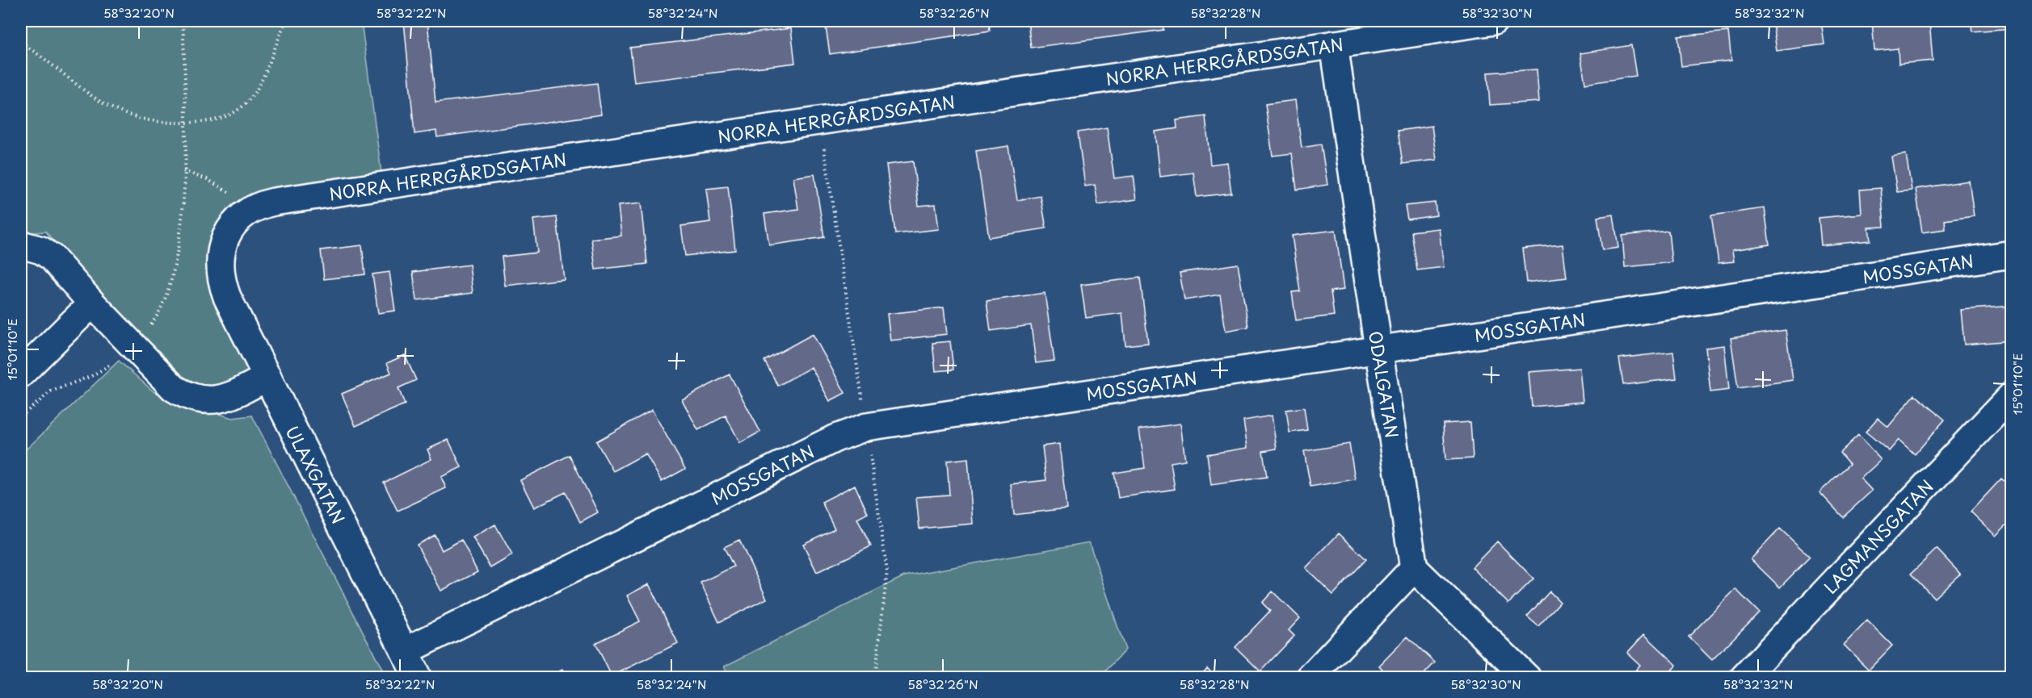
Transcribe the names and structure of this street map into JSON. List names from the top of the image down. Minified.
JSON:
{"streets":{"street":["NORRA HERRGÅRDSGATAN","MOSSGATAN","ODALGATAN","ULAXGATAN","LAGMANSGATAN"]},"crossings":[["NORRA HERRGÅRDSGATAN","ODALGATAN"],["NORRA HERRGÅRDSGATAN","ULAXGATAN"],["MOSSGATAN","ODALGATAN"],["MOSSGATAN","ULAXGATAN"]],"coordinates":["58°32'20\"N","58°32'22\"N","58°32'24\"N","58°32'26\"N","58°32'28\"N","58°32'30\"N","58°32'32\"N","15°01'10\"E"]}
